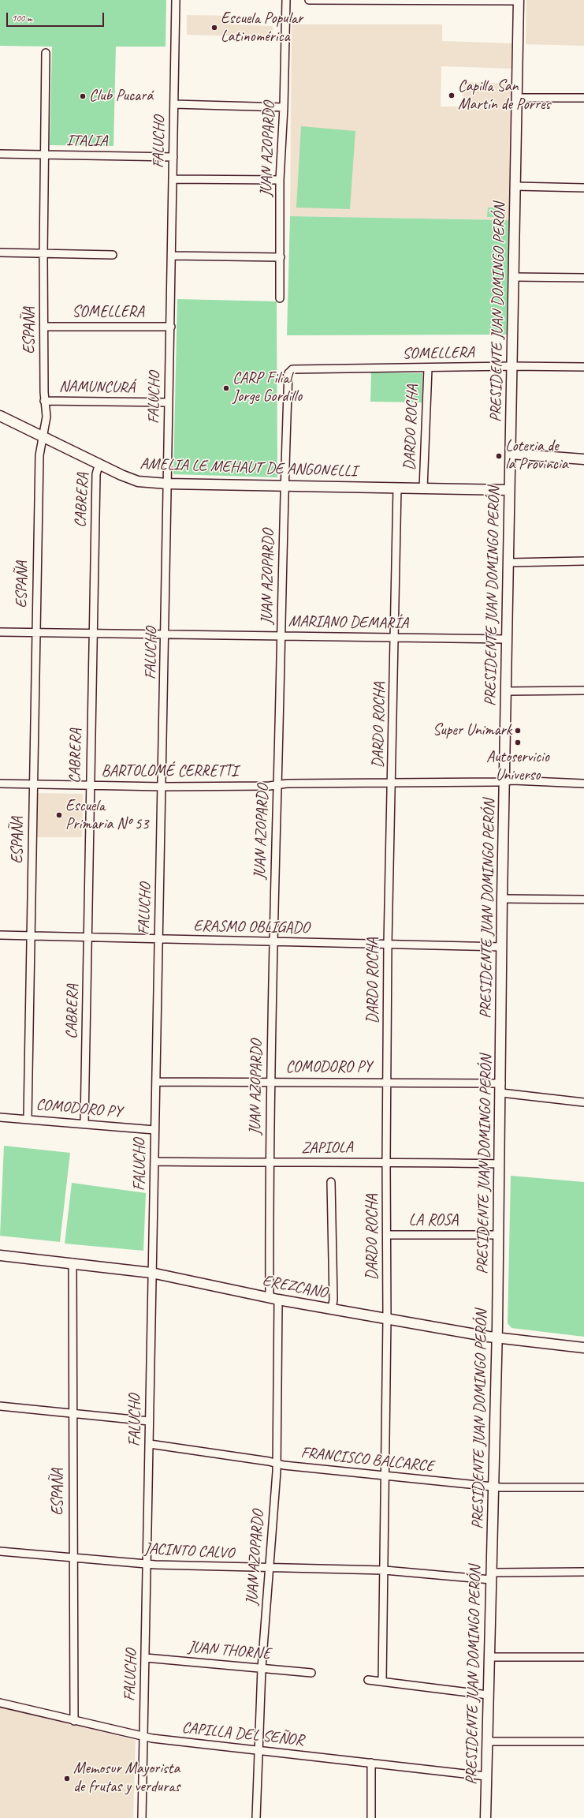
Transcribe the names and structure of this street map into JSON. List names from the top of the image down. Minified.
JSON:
{"streets":{"street":["ITALIA","FALUCHO","JUAN AZOPARDO","SOMELLERA","PRESIDENTE JUAN DOMINGO PERÓN","ESPAÑA","NAMUNCURÁ","DARDO ROCHA","AMELIA LE MEHAUT DE ANGONELLI","CABRERA","MARIANO DEMARÍA","BARTOLOMÉ CERRETTI","ERASMO OBLIGADO","COMODORO PY","ZAPIOLA","LA ROSA","EREZCANO","FRANCISCO BALCARCE","JACINTO CALVO","JUAN THORNE","CAPILLA DEL SEÑOR"]},"crossings":[["ITALIA","FALUCHO"],["ITALIA","ESPAÑA"],["FALUCHO","SOMELLERA"],["FALUCHO","NAMUNCURÁ"],["FALUCHO","AMELIA LE MEHAUT DE ANGONELLI"],["FALUCHO","MARIANO DEMARÍA"],["FALUCHO","BARTOLOMÉ CERRETTI"],["FALUCHO","ERASMO OBLIGADO"],["FALUCHO","COMODORO PY"],["FALUCHO","ZAPIOLA"],["FALUCHO","EREZCANO"],["FALUCHO","FRANCISCO BALCARCE"],["FALUCHO","JACINTO CALVO"],["FALUCHO","JUAN THORNE"],["FALUCHO","CAPILLA DEL SEÑOR"],["JUAN AZOPARDO","SOMELLERA"],["JUAN AZOPARDO","AMELIA LE MEHAUT DE ANGONELLI"],["JUAN AZOPARDO","MARIANO DEMARÍA"],["JUAN AZOPARDO","BARTOLOMÉ CERRETTI"],["JUAN AZOPARDO","ERASMO OBLIGADO"],["JUAN AZOPARDO","COMODORO PY"],["JUAN AZOPARDO","ZAPIOLA"],["JUAN AZOPARDO","EREZCANO"],["JUAN AZOPARDO","FRANCISCO BALCARCE"],["JUAN AZOPARDO","JACINTO CALVO"],["JUAN AZOPARDO","JUAN THORNE"],["JUAN AZOPARDO","CAPILLA DEL SEÑOR"],["SOMELLERA","PRESIDENTE JUAN DOMINGO PERÓN"],["SOMELLERA","ESPAÑA"],["SOMELLERA","DARDO ROCHA"],["PRESIDENTE JUAN DOMINGO PERÓN","AMELIA LE MEHAUT DE ANGONELLI"],["PRESIDENTE JUAN DOMINGO PERÓN","MARIANO DEMARÍA"],["PRESIDENTE JUAN DOMINGO PERÓN","BARTOLOMÉ CERRETTI"],["PRESIDENTE JUAN DOMINGO PERÓN","ERASMO OBLIGADO"],["PRESIDENTE JUAN DOMINGO PERÓN","COMODORO PY"],["PRESIDENTE JUAN DOMINGO PERÓN","ZAPIOLA"],["PRESIDENTE JUAN DOMINGO PERÓN","LA ROSA"],["PRESIDENTE JUAN DOMINGO PERÓN","EREZCANO"],["PRESIDENTE JUAN DOMINGO PERÓN","FRANCISCO BALCARCE"],["PRESIDENTE JUAN DOMINGO PERÓN","JACINTO CALVO"],["PRESIDENTE JUAN DOMINGO PERÓN","CAPILLA DEL SEÑOR"],["ESPAÑA","NAMUNCURÁ"],["ESPAÑA","AMELIA LE MEHAUT DE ANGONELLI"],["ESPAÑA","MARIANO DEMARÍA"],["ESPAÑA","BARTOLOMÉ CERRETTI"],["ESPAÑA","ERASMO OBLIGADO"],["ESPAÑA","COMODORO PY"],["ESPAÑA","EREZCANO"],["ESPAÑA","JACINTO CALVO"],["ESPAÑA","CAPILLA DEL SEÑOR"],["DARDO ROCHA","AMELIA LE MEHAUT DE ANGONELLI"],["DARDO ROCHA","MARIANO DEMARÍA"],["DARDO ROCHA","BARTOLOMÉ CERRETTI"],["DARDO ROCHA","ERASMO OBLIGADO"],["DARDO ROCHA","COMODORO PY"],["DARDO ROCHA","ZAPIOLA"],["DARDO ROCHA","LA ROSA"],["DARDO ROCHA","EREZCANO"],["DARDO ROCHA","FRANCISCO BALCARCE"],["DARDO ROCHA","JACINTO CALVO"],["AMELIA LE MEHAUT DE ANGONELLI","CABRERA"],["CABRERA","MARIANO DEMARÍA"],["CABRERA","BARTOLOMÉ CERRETTI"],["CABRERA","ERASMO OBLIGADO"],["CABRERA","COMODORO PY"]],"places":["Escuela Popular Latinomérica","Capilla San Martín de Porres","Club Pucará","CARP Filial Jorge Gordillo","Loteria de la Provincia","Super Unimark","Autoservicio Universo","Escuela Primaria Nº 53","Memosur Mayorista de frutas y verduras"],"scale_bar":"100 m"}
